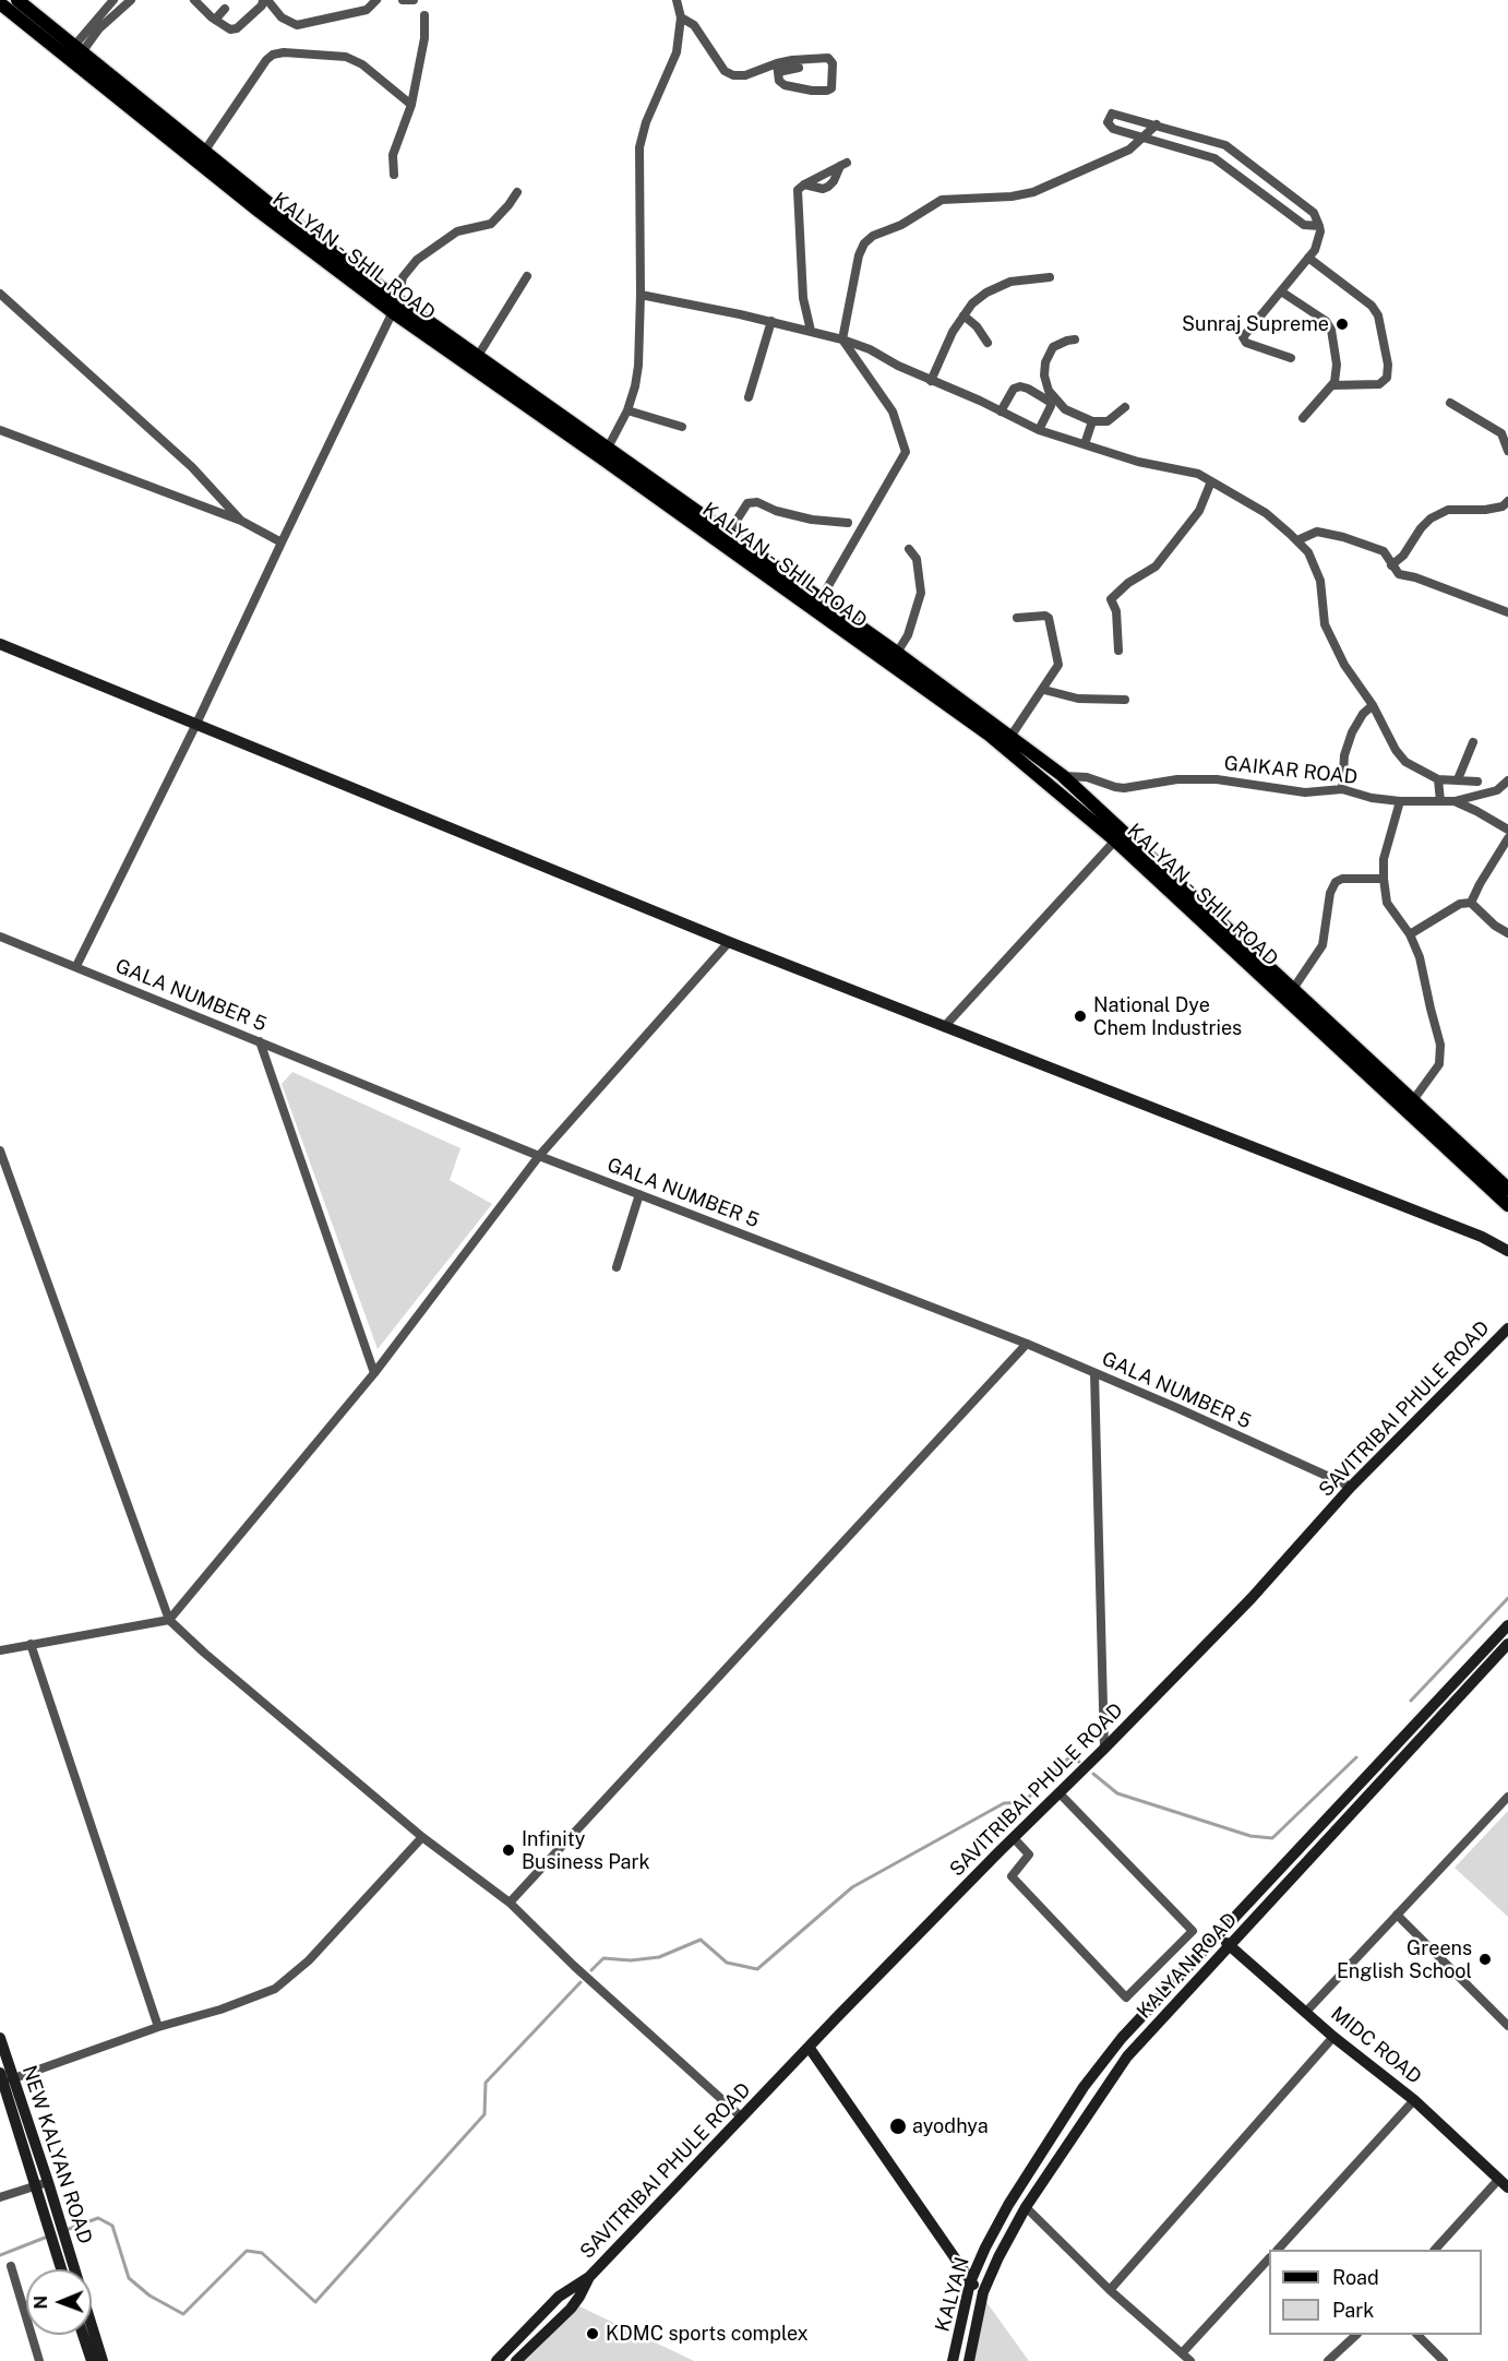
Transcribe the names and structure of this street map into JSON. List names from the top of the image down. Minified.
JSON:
{"streets":{"main road":["KALYAN - SHIL ROAD"],"street":["GAIKAR ROAD","GALA NUMBER 5","SAVITRIBAI PHULE ROAD","KALYAN ROAD","MIDC ROAD","NEW KALYAN ROAD","KALYAN"]},"crossings":[["KALYAN - SHIL ROAD","GAIKAR ROAD"],["GALA NUMBER 5","SAVITRIBAI PHULE ROAD"],["KALYAN ROAD","MIDC ROAD"],["KALYAN ROAD","KALYAN"]],"places":["Sunraj Supreme","National Dye Chem Industries","Infinity Business Park","Greens English School","ayodhya","KDMC sports complex"],"legend":["Road","Park"],"north":"left"}
